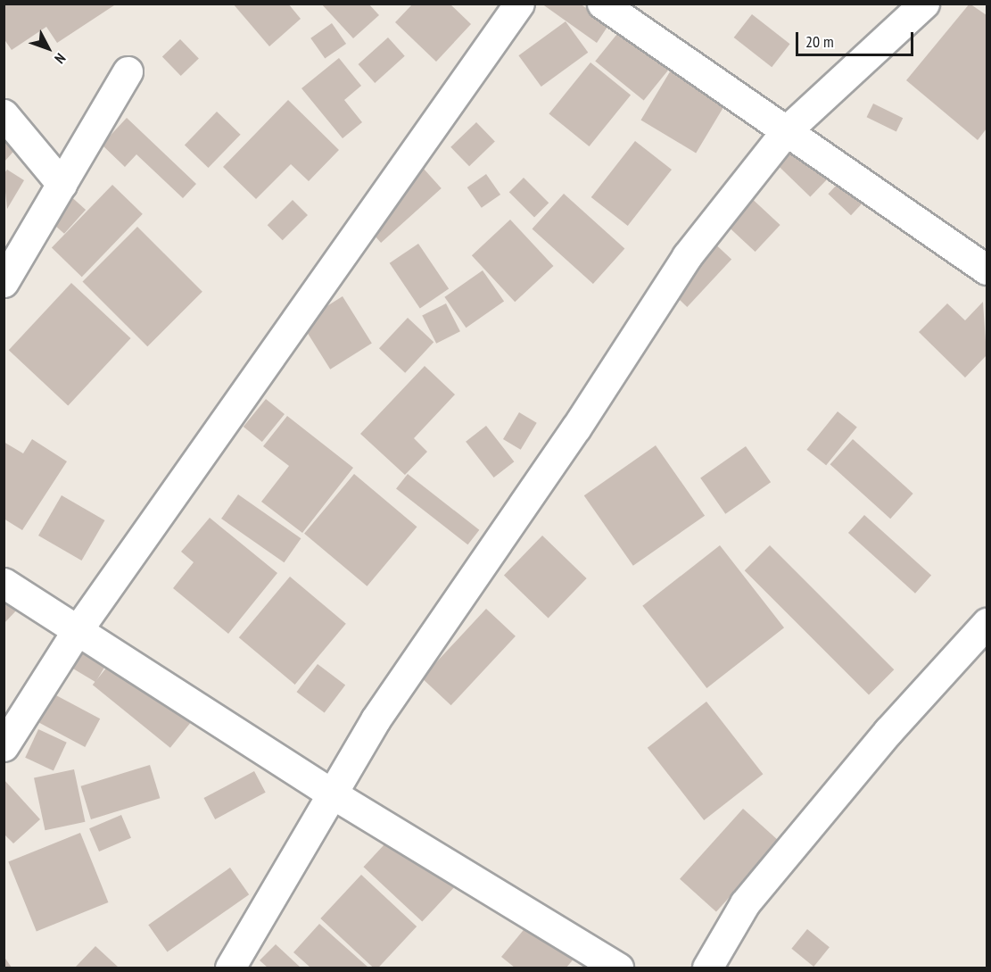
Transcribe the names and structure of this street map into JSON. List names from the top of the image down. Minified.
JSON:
{"scale_bar":"20 m","north":"bottom right"}
